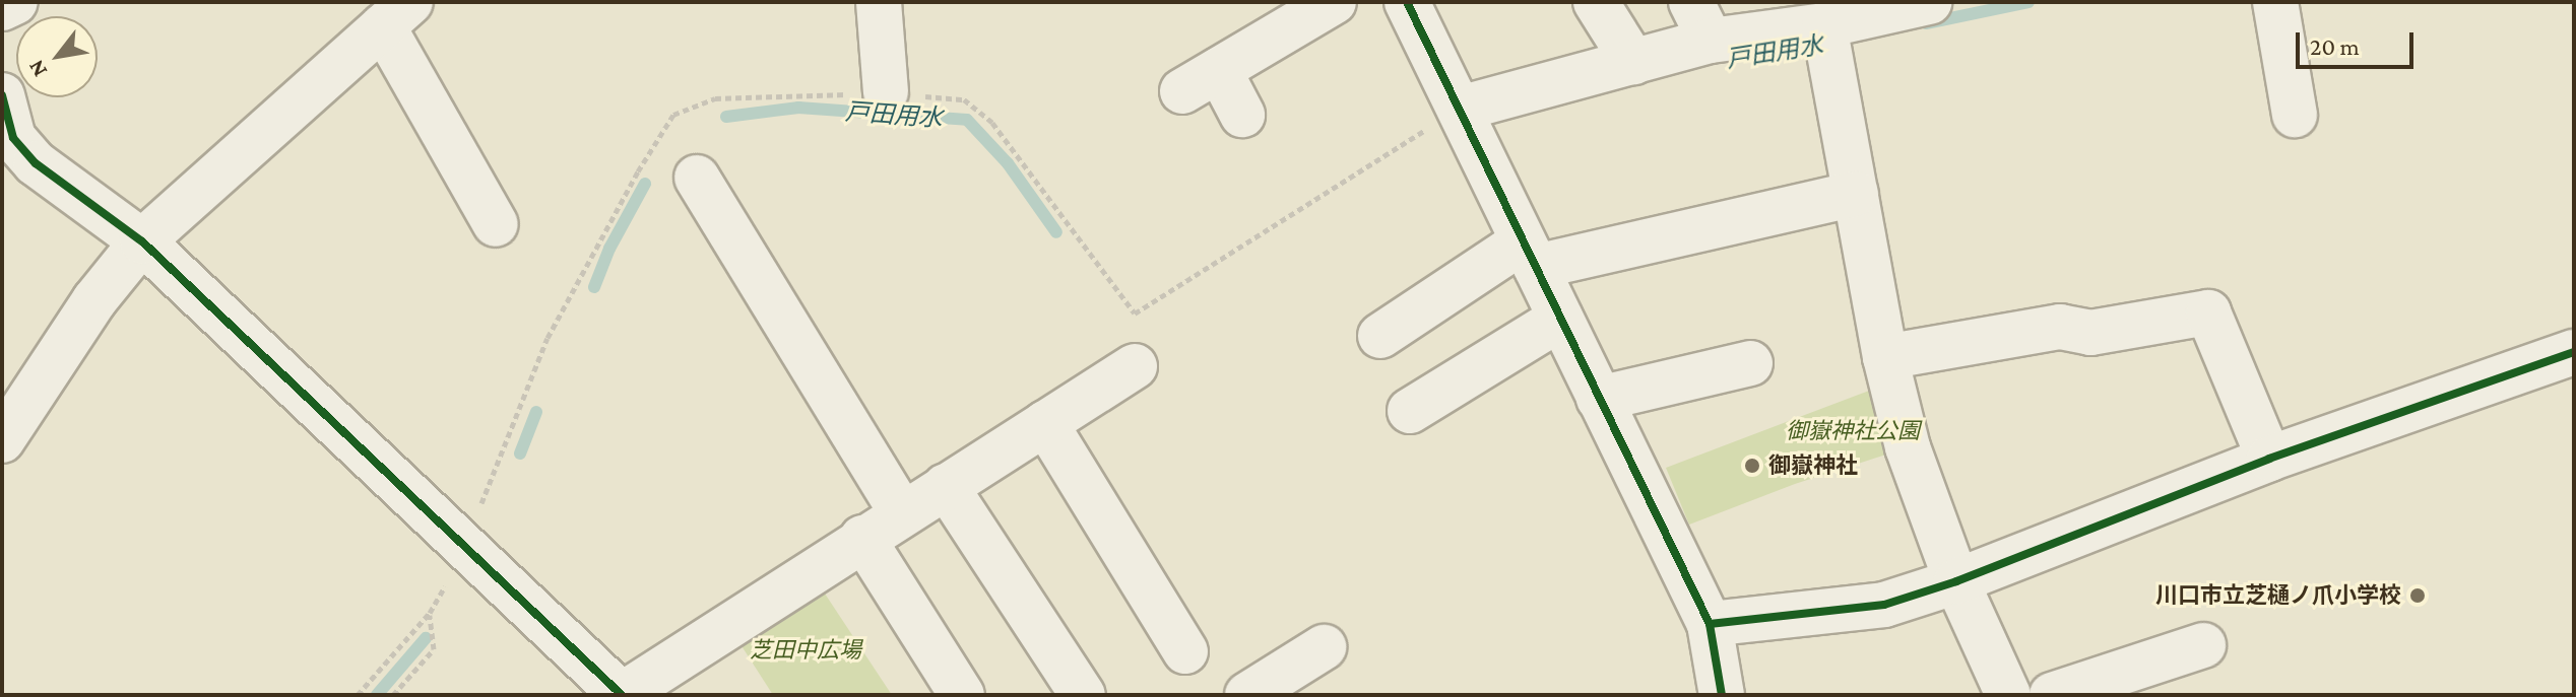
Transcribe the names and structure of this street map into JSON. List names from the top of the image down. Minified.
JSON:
{"water":["戸田用水"],"parks":["御嶽神社公園","芝田中広場"],"places":["御嶽神社","川口市立芝樋ノ爪小学校"],"scale_bar":"20 m","north":"bottom left"}
